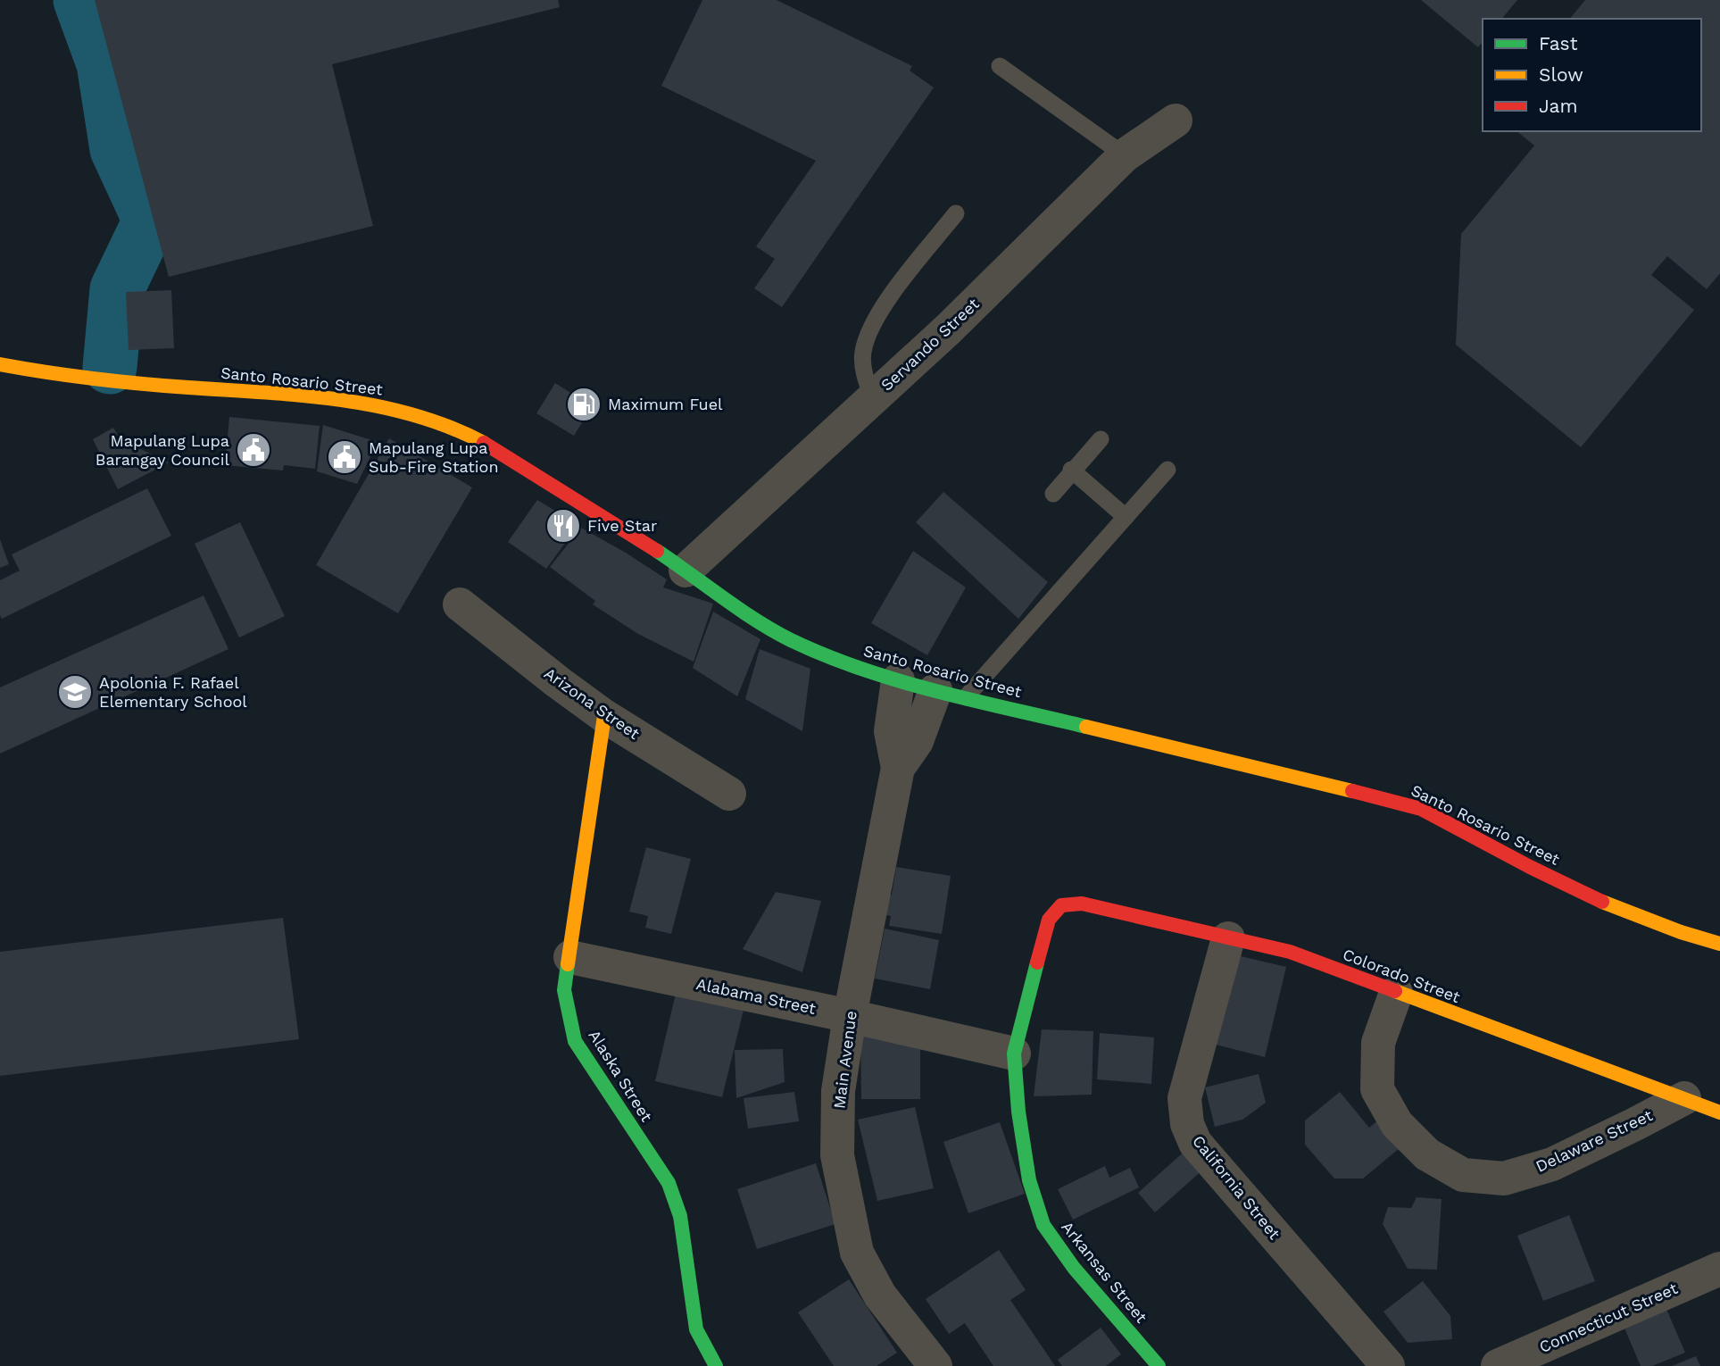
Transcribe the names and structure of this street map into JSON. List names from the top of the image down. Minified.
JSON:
{"streets":{"street":["Servando Street","Santo Rosario Street","Arizona Street","Colorado Street","Alabama Street","Main Avenue","Alaska Street","Delaware Street","California Street","Arkansas Street","Connecticut Street"]},"crossings":[["Servando Street","Santo Rosario Street"],["Santo Rosario Street","Main Avenue"],["Arizona Street","Alaska Street"],["Colorado Street","Delaware Street"],["Colorado Street","California Street"],["Colorado Street","Arkansas Street"],["Alabama Street","Main Avenue"],["Alabama Street","Alaska Street"],["Alabama Street","Arkansas Street"]],"places":{"fuel station":["Maximum Fuel"],"public building":["Mapulang Lupa Barangay Council","Mapulang Lupa Sub-Fire Station"],"restaurant":["Five Star"],"school or university":["Apolonia F. Rafael Elementary School"]},"legend":["Fast","Slow","Jam"]}
